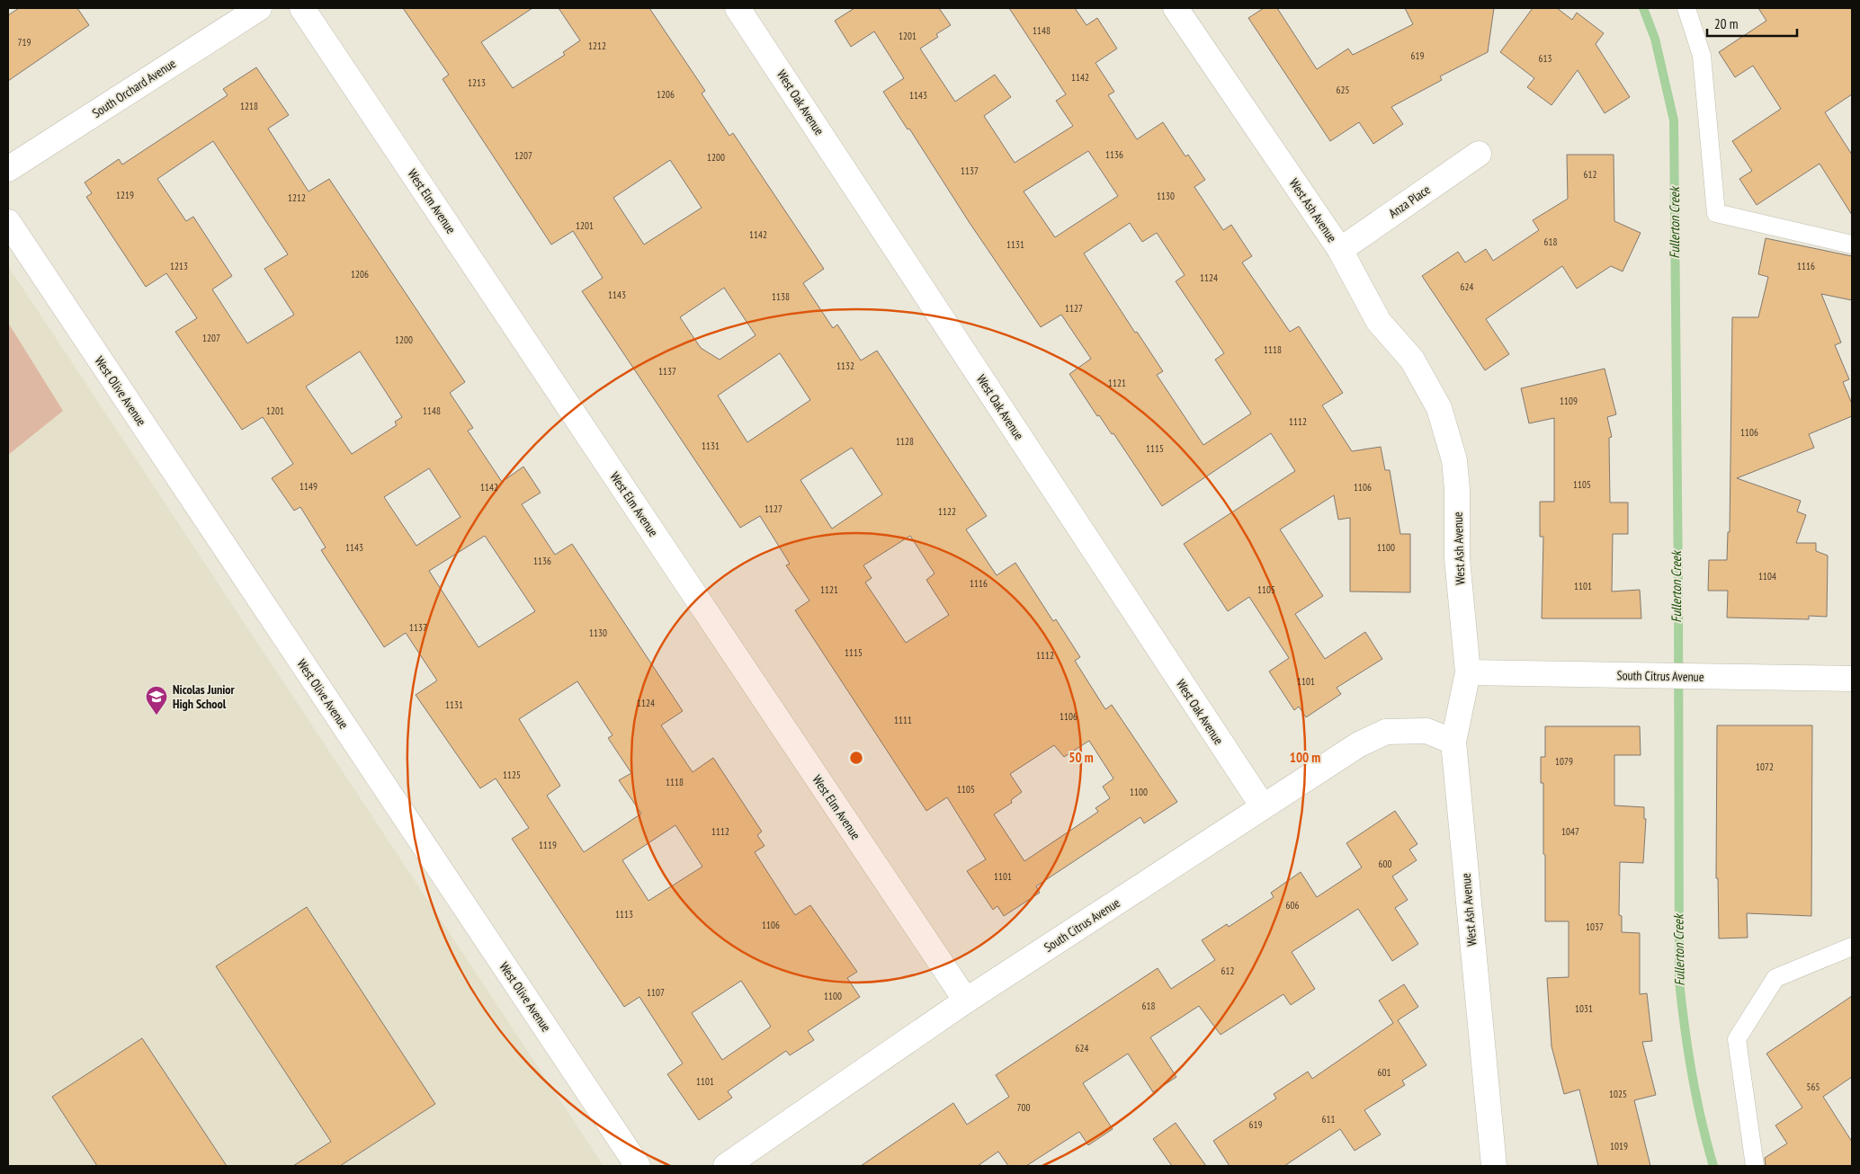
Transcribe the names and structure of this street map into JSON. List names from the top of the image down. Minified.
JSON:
{"streets":{"street":["South Orchard Avenue","West Oak Avenue","West Elm Avenue","Anza Place","West Ash Avenue","West Olive Avenue","South Citrus Avenue"]},"crossings":[["West Oak Avenue","South Citrus Avenue"],["West Elm Avenue","South Citrus Avenue"],["Anza Place","West Ash Avenue"],["West Ash Avenue","South Citrus Avenue"]],"water":["Fullerton Creek"],"places":{"school or university":["Nicolas Junior High School"]},"house_numbers":["1148","1201","719","1212","619","613","1142","1213","625","1206","1143","1218","1136","1207","1200","1137","612","1219","1130","1212","1201","1142","618","1131","1213","1116","1206","1124","624","1143","1138","1127","1207","1200","1118","1132","1137","1121","1109","1201","1148","1112","1106","1128","1131","1115","1105","1149","1142","1106","1127","1122","1143","1100","1136","1104","1116","1101","1121","1105","1137","1130","1115","1112","1101","1124","1131","1106","1111","1079","1072","1125","1118","1105","1100","1112","1047","1119","600","1101","606","1113","1106","1037","612","1107","1100","618","1031","624","601","1101","565","1025","700","611","619","1019"],"scale_bar":"20 m","rings":["50 m","100 m"]}
